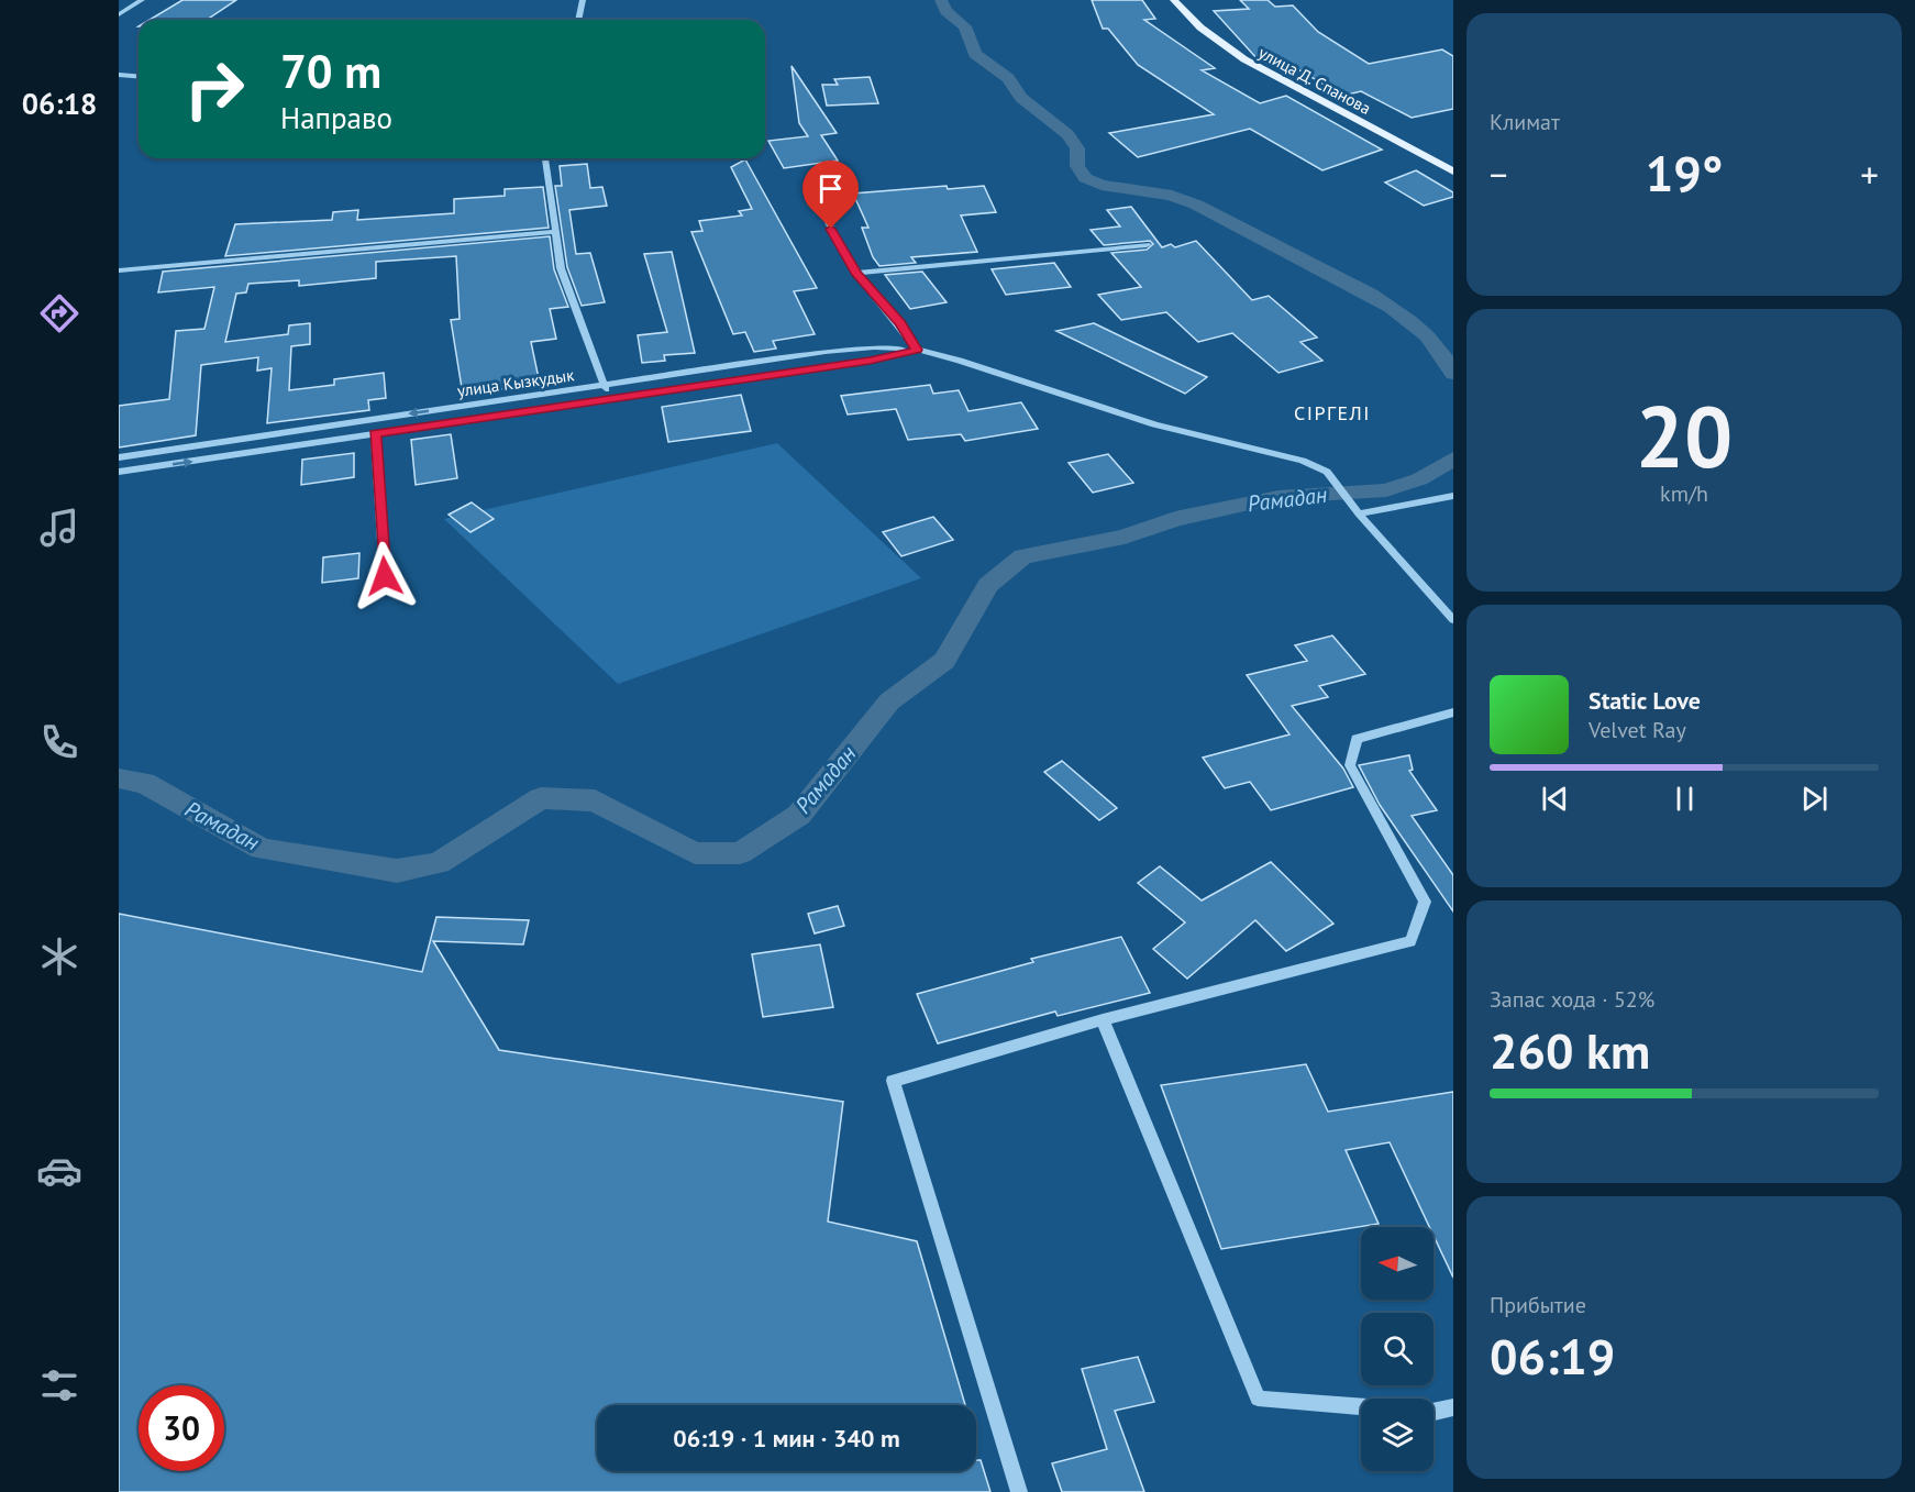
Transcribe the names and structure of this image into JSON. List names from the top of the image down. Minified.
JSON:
{"streets":{"main road":["улица Д. Спанова"],"street":["улица Кызкудык"]},"districts":["СІРГЕЛІ"],"water":["Рамадан"],"north":"left","page":{"tabs":"06:18","tile":["Климат",["20","km/h"],["Запас хода · 52%","260 km"],["Прибытие","06:19"]],"turn":["70 m","Направо"],"heat":["−","19°","+"],"song":["Static Love","Velvet Ray"],"limit":"30","trip":"06:19 · 1 мин · 340 m"}}
